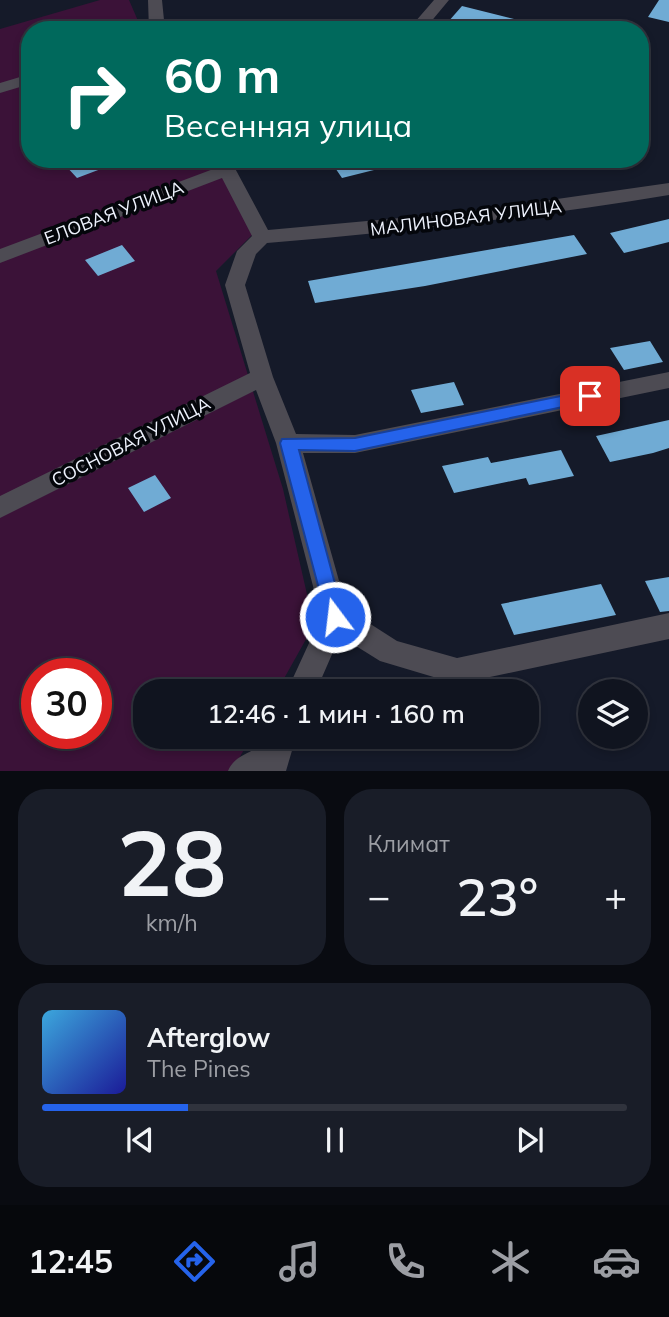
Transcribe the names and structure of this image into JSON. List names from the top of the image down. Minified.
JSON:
{"streets":{"street":["ЕЛОВАЯ УЛИЦА","МАЛИНОВАЯ УЛИЦА","СОСНОВАЯ УЛИЦА"]},"page":{"turn":["60 m","Весенняя улица"],"limit":"30","trip":"12:46 · 1 мин · 160 m","tile":[["28","km/h"],"Климат"],"heat":["−","23°","+"],"song":["Afterglow","The Pines"],"tabs":"12:45"}}
